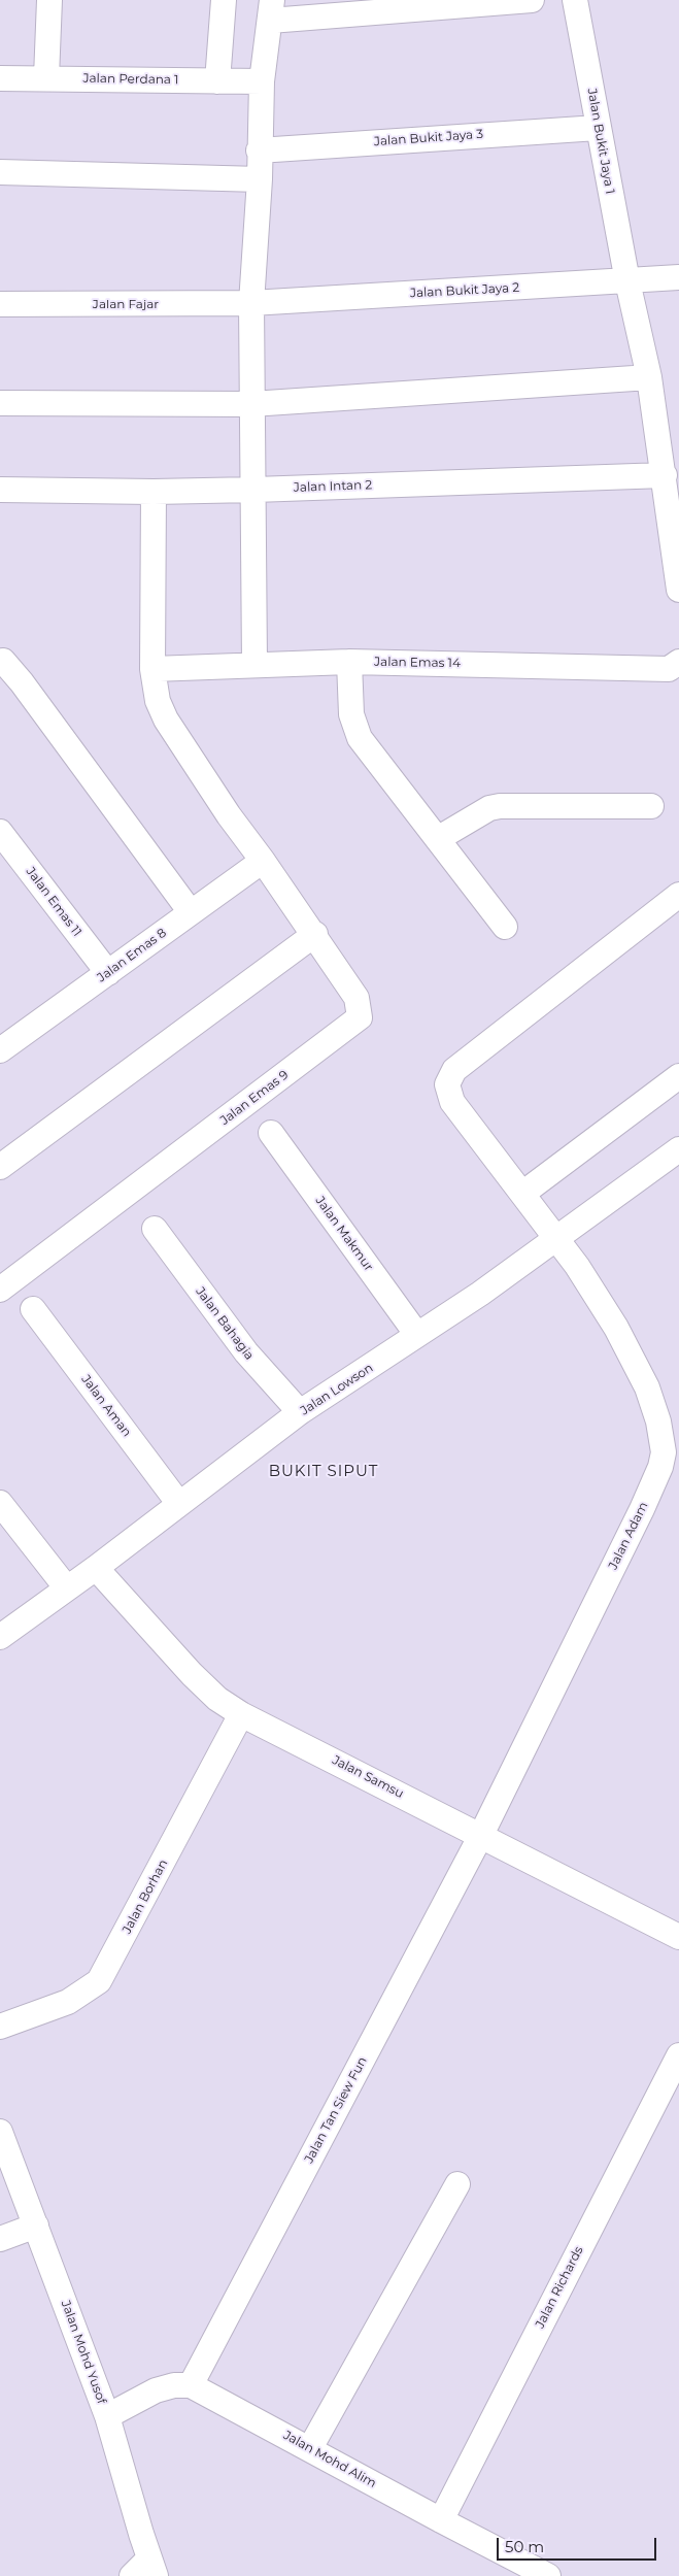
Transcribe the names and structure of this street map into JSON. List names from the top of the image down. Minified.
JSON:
{"streets":{"street":["Jalan Perdana 1","Jalan Bukit Jaya 3","Jalan Bukit Jaya 1","Jalan Bukit Jaya 2","Jalan Fajar","Jalan Intan 2","Jalan Emas 14","Jalan Emas 11","Jalan Emas 8","Jalan Emas 9","Jalan Makmur","Jalan Bahagia","Jalan Lowson","Jalan Aman","Jalan Adam","Jalan Samsu","Jalan Borhan","Jalan Tan Siew Fun","Jalan Richards","Jalan Mohd Yusof","Jalan Mohd Alim"]},"crossings":[["Jalan Bukit Jaya 3","Jalan Bukit Jaya 1"],["Jalan Bukit Jaya 1","Jalan Bukit Jaya 2"],["Jalan Bukit Jaya 1","Jalan Intan 2"],["Jalan Bukit Jaya 2","Jalan Fajar"],["Jalan Intan 2","Jalan Emas 9"],["Jalan Emas 14","Jalan Emas 9"],["Jalan Emas 11","Jalan Emas 8"],["Jalan Emas 8","Jalan Emas 9"],["Jalan Makmur","Jalan Lowson"],["Jalan Bahagia","Jalan Lowson"],["Jalan Lowson","Jalan Aman"],["Jalan Lowson","Jalan Adam"],["Jalan Lowson","Jalan Samsu"],["Jalan Adam","Jalan Samsu"],["Jalan Adam","Jalan Tan Siew Fun"],["Jalan Samsu","Jalan Borhan"],["Jalan Samsu","Jalan Tan Siew Fun"],["Jalan Tan Siew Fun","Jalan Mohd Alim"],["Jalan Richards","Jalan Mohd Alim"]],"districts":["BUKIT SIPUT"],"scale_bar":"50 m"}
